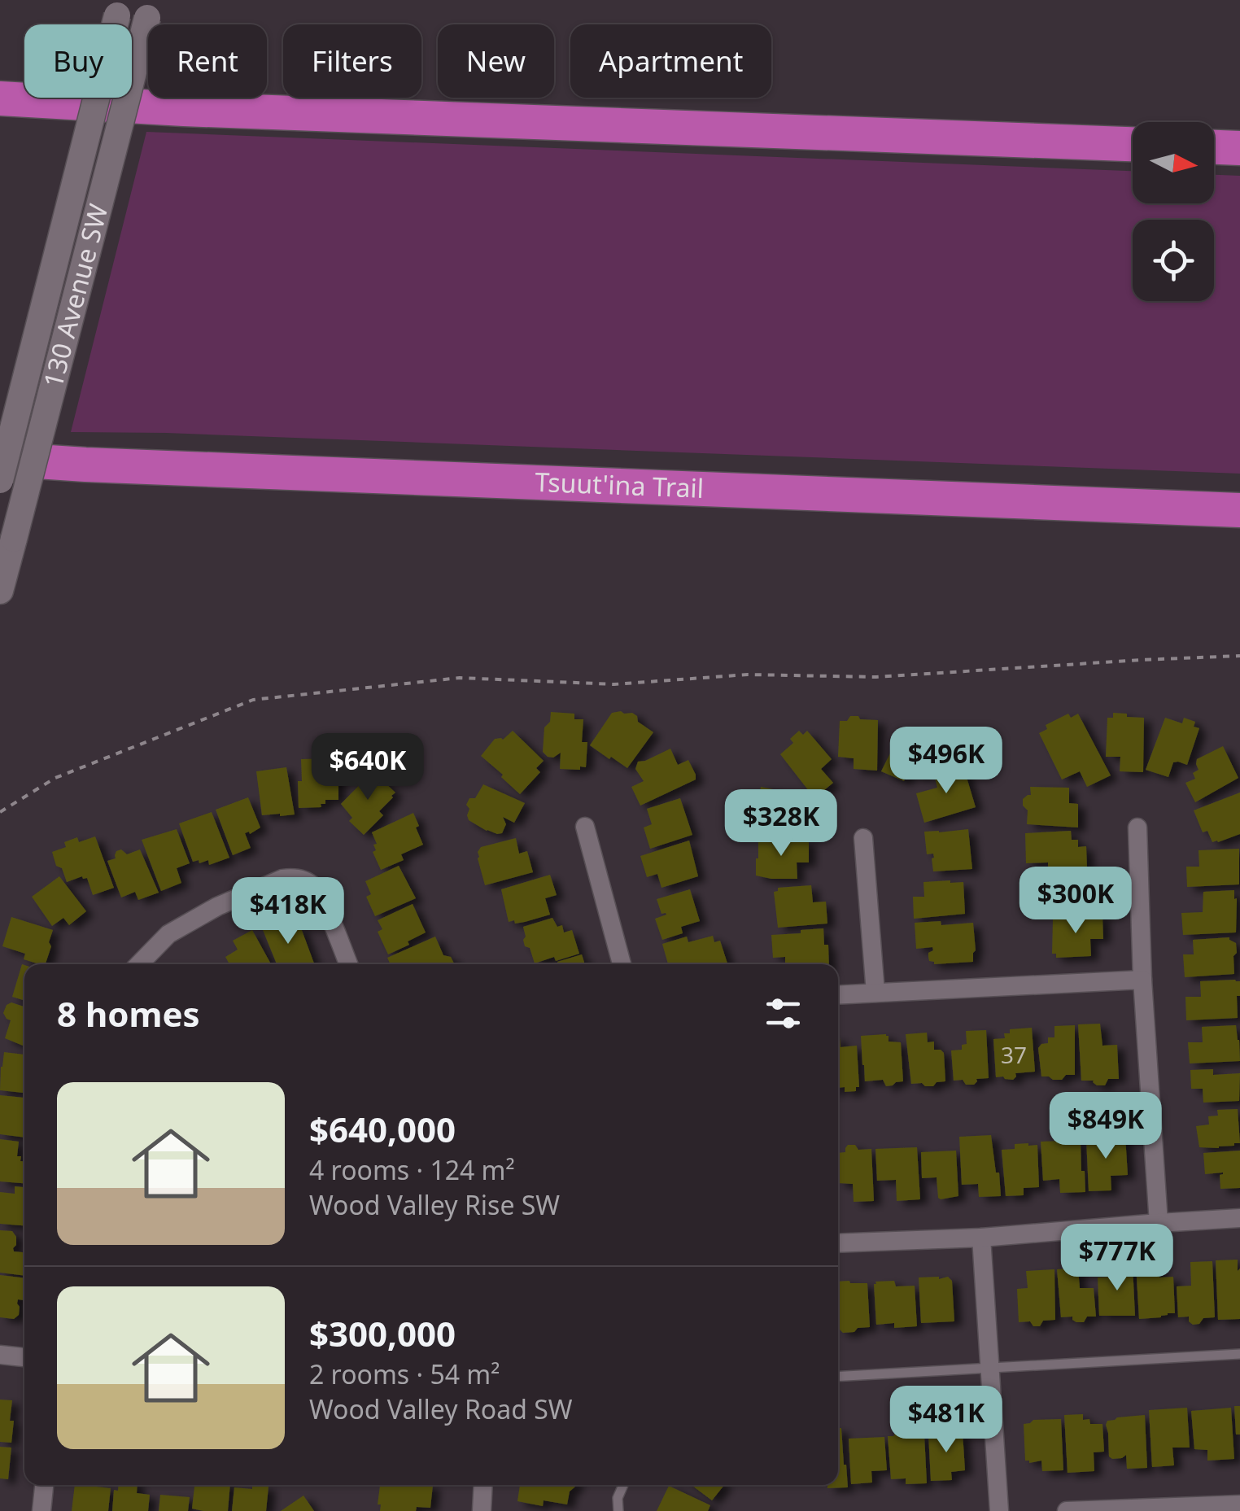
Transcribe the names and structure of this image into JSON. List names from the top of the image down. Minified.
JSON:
{"streets":{"highway":["Tsuut'ina Trail"],"main road":["130 Avenue SW"]},"house_numbers":["37"],"north":"right","page":{"chip":["Buy","Rent","Filters","New","Apartment"],"price":["$496K","$640K","$328K","$300K","$418K","$849K","$777K","$481K"],"heading":"8 homes","list":[{"name":"$640,000","note":"4 rooms · 124 m² · Wood Valley Rise SW"},{"name":"$300,000","note":"2 rooms · 54 m² · Wood Valley Road SW"}]}}
